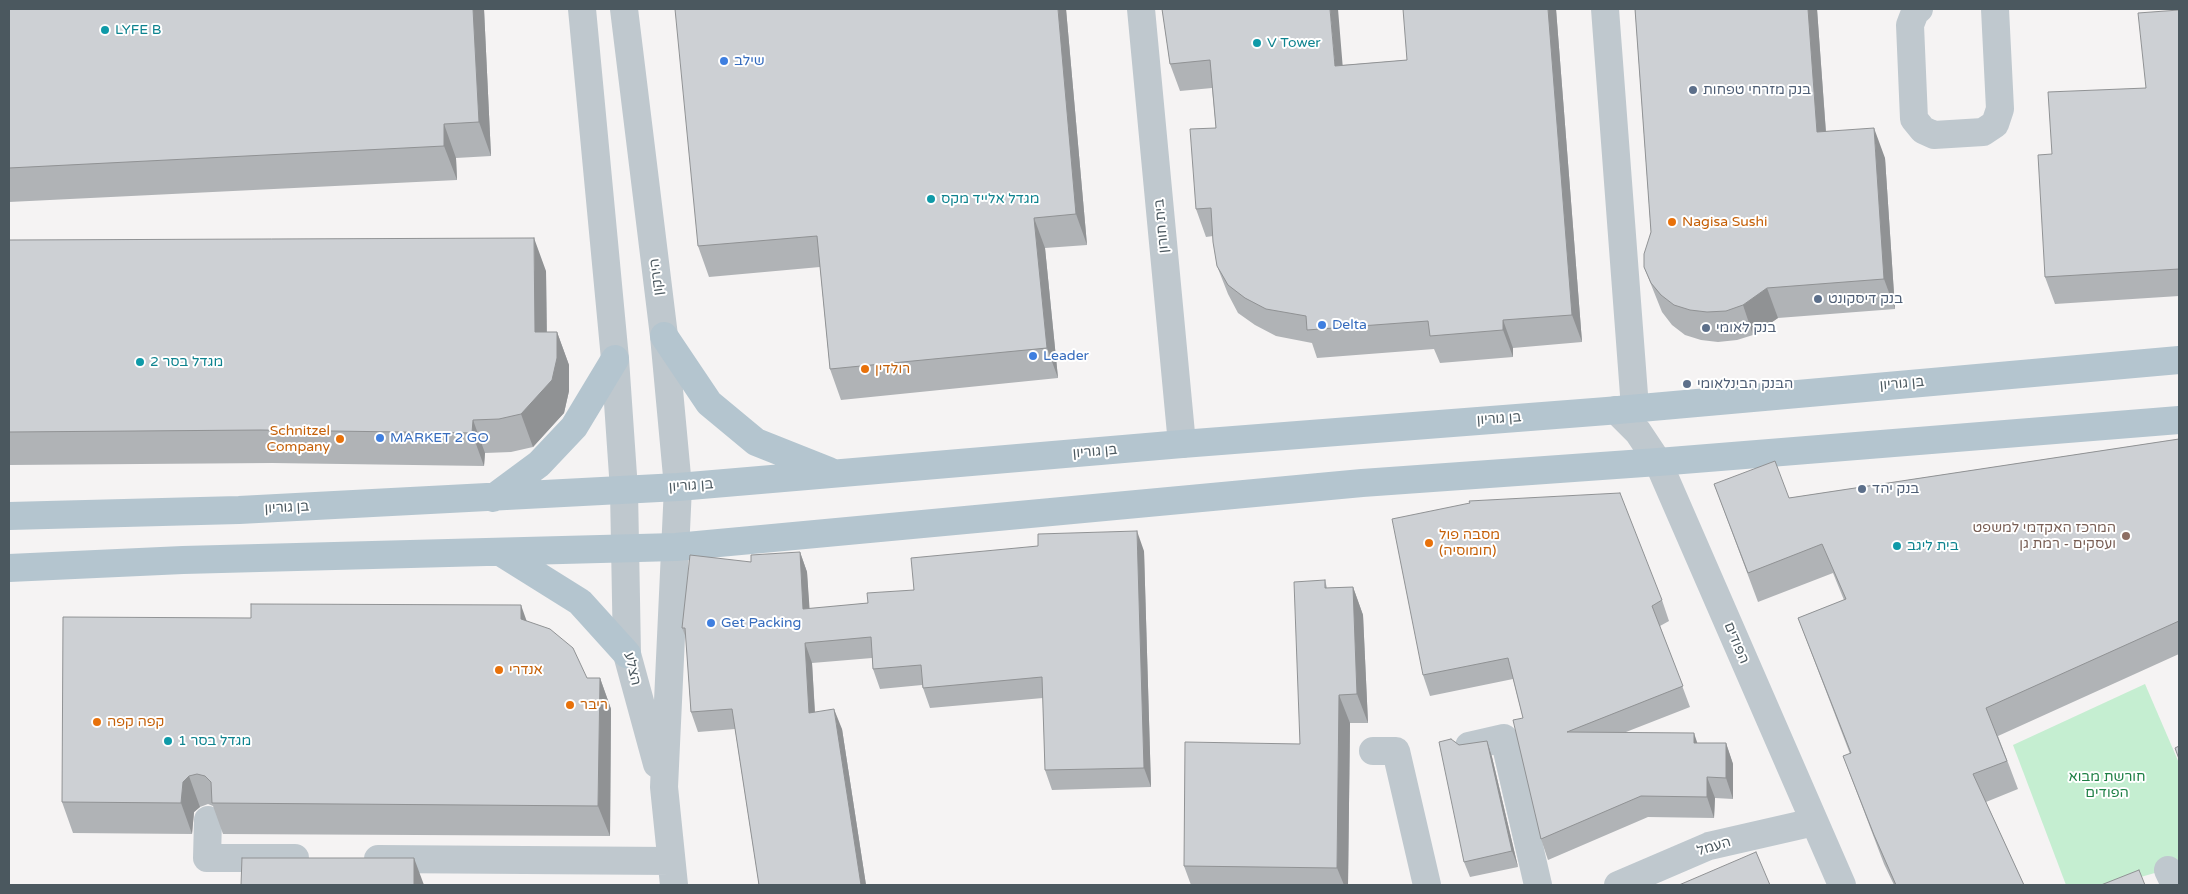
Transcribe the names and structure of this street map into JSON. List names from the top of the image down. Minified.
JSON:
{"streets":{"main road":["בן גוריון"],"street":["בית חורון","הירקון","הפודים","הצלע","העמל"]},"crossings":[["בית חורון","בן גוריון"],["הירקון","בן גוריון"],["הירקון","הצלע"],["בן גוריון","הפודים"],["הפודים","העמל"]],"parks":["חורשת מבוא הפודים"],"places":["LYFE B","V Tower","שילב","בנק מזרחי טפחות","מגדל אלייד מקס","Nagisa Sushi","בנק דיסקונט","Delta","בנק לאומי","Leader","מגדל בסר 2","רולדין","הבנק הבינלאומי","MARKET 2 GO","Schnitzel Company","בנק יהד","המרכז האקדמי למשפט ועסקים - רמת גן","מסבה פול (חומוסיה)","בית ליגב","Get Packing","אנדרי","ריבר","קפה קפה","מגדל בסר 1"]}
